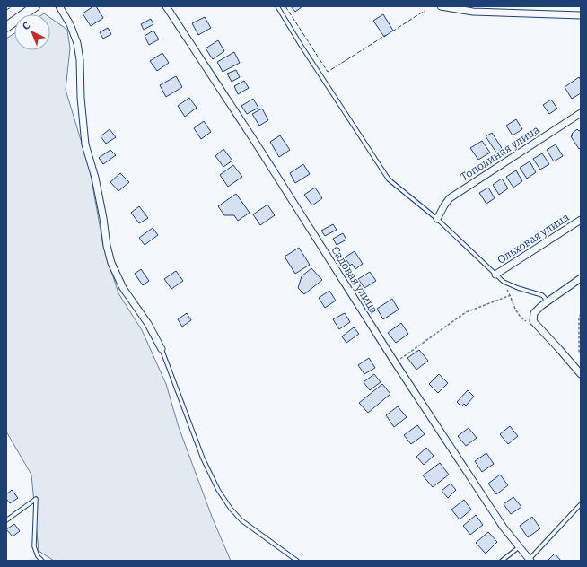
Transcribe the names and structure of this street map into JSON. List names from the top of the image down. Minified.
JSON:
{"streets":{"street":["Тополиная улица","Ольховая улица","Садовая улица"]},"north":"top left"}
